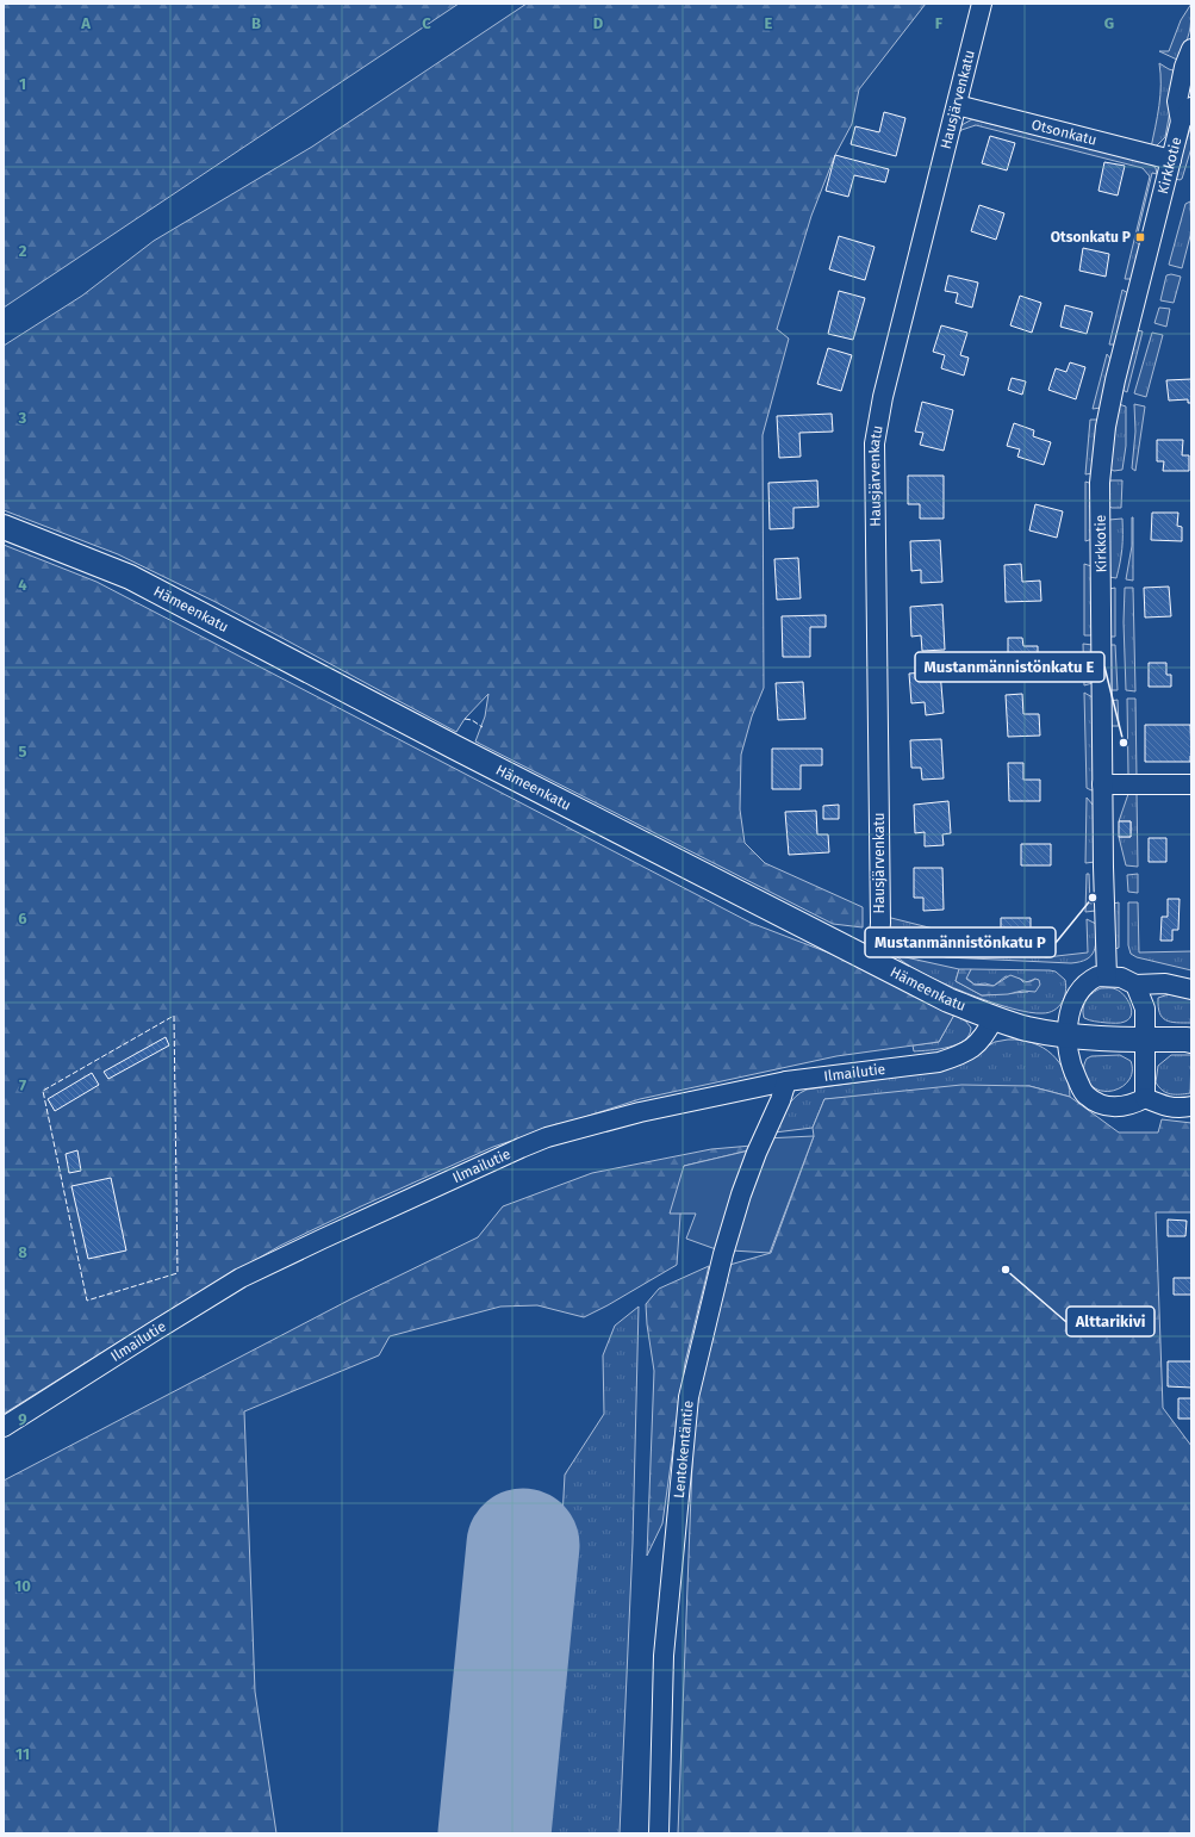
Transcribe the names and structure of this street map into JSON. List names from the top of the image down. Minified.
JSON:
{"streets":{"main road":["Hämeenkatu"],"street":["Hausjärvenkatu","Otsonkatu","Kirkkotie","Ilmailutie","Lentokentäntie"]},"crossings":[["Hausjärvenkatu","Otsonkatu"],["Hausjärvenkatu","Hämeenkatu"],["Otsonkatu","Kirkkotie"],["Hämeenkatu","Ilmailutie"],["Ilmailutie","Lentokentäntie"]],"places":{"transit":["Otsonkatu P"],"other":["Mustanmännistönkatu E","Mustanmännistönkatu P","Alttarikivi"]},"grid":{"columns":["A","B","C","D","E","F","G"],"rows":["1","2","3","4","5","6","7","8","9","10","11"]}}
